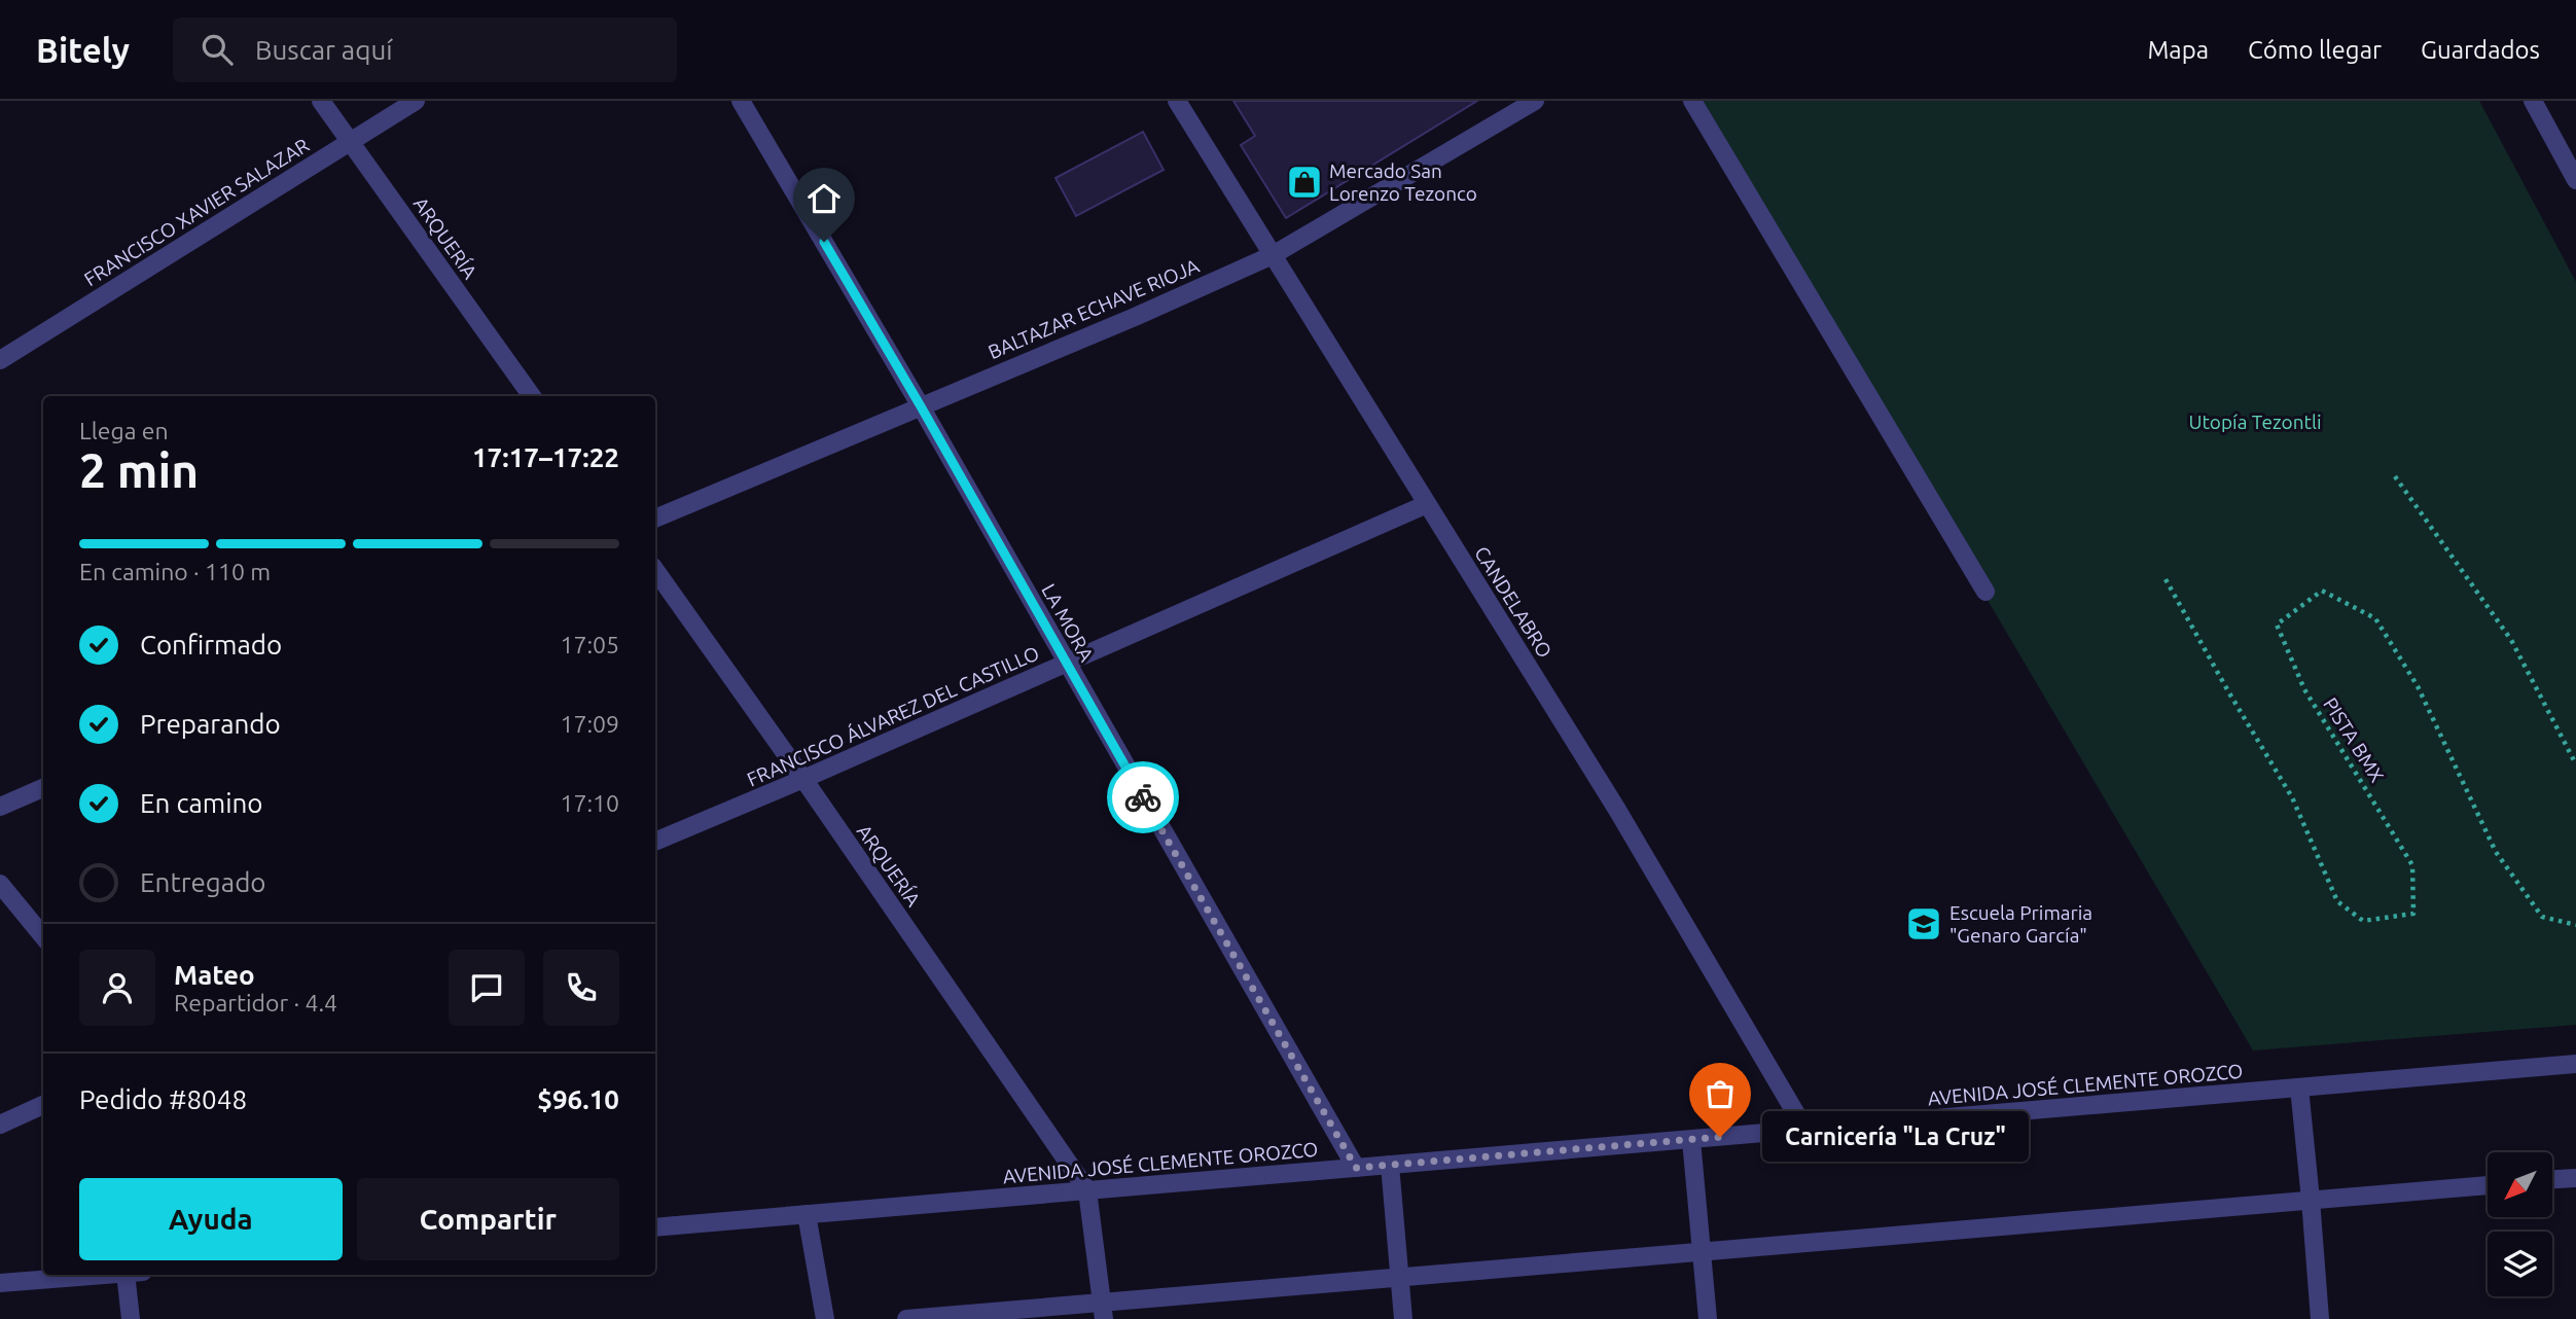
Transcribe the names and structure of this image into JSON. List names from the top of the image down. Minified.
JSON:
{"streets":{"street":["FRANCISCO XAVIER SALAZAR","ARQUERÍA","BALTAZAR ECHAVE RIOJA","CANDELABRO","LA MORA","FRANCISCO ÁLVAREZ DEL CASTILLO","AVENIDA JOSÉ CLEMENTE OROZCO"],"path":["PISTA BMX"]},"crossings":[["FRANCISCO XAVIER SALAZAR","ARQUERÍA"],["ARQUERÍA","FRANCISCO ÁLVAREZ DEL CASTILLO"],["ARQUERÍA","AVENIDA JOSÉ CLEMENTE OROZCO"],["BALTAZAR ECHAVE RIOJA","CANDELABRO"],["BALTAZAR ECHAVE RIOJA","LA MORA"],["CANDELABRO","FRANCISCO ÁLVAREZ DEL CASTILLO"],["CANDELABRO","AVENIDA JOSÉ CLEMENTE OROZCO"],["LA MORA","FRANCISCO ÁLVAREZ DEL CASTILLO"],["LA MORA","AVENIDA JOSÉ CLEMENTE OROZCO"]],"parks":["Utopía Tezontli"],"places":{"shop":["Mercado San Lorenzo Tezonco"],"school or university":["Escuela Primaria \"Genaro García\""],"other":["Carnicería \"La Cruz\""]},"north":"bottom left","page":{"header":"Bitely","search":"Buscar aquí","nav":["Mapa","Cómo llegar","Guardados"],"heading":["2 min","Llega en","17:17–17:22"],"panel":["Mateo","Repartidor · 4.4","Pedido #8048","$96.10"],"bar":"En camino · 110 m","list":[["Confirmado","17:05"],["Preparando","17:09"],["En camino","17:10"],"Entregado"],"bubble":"Carnicería \"La Cruz\"","buttons":["Ayuda","Compartir"]}}
